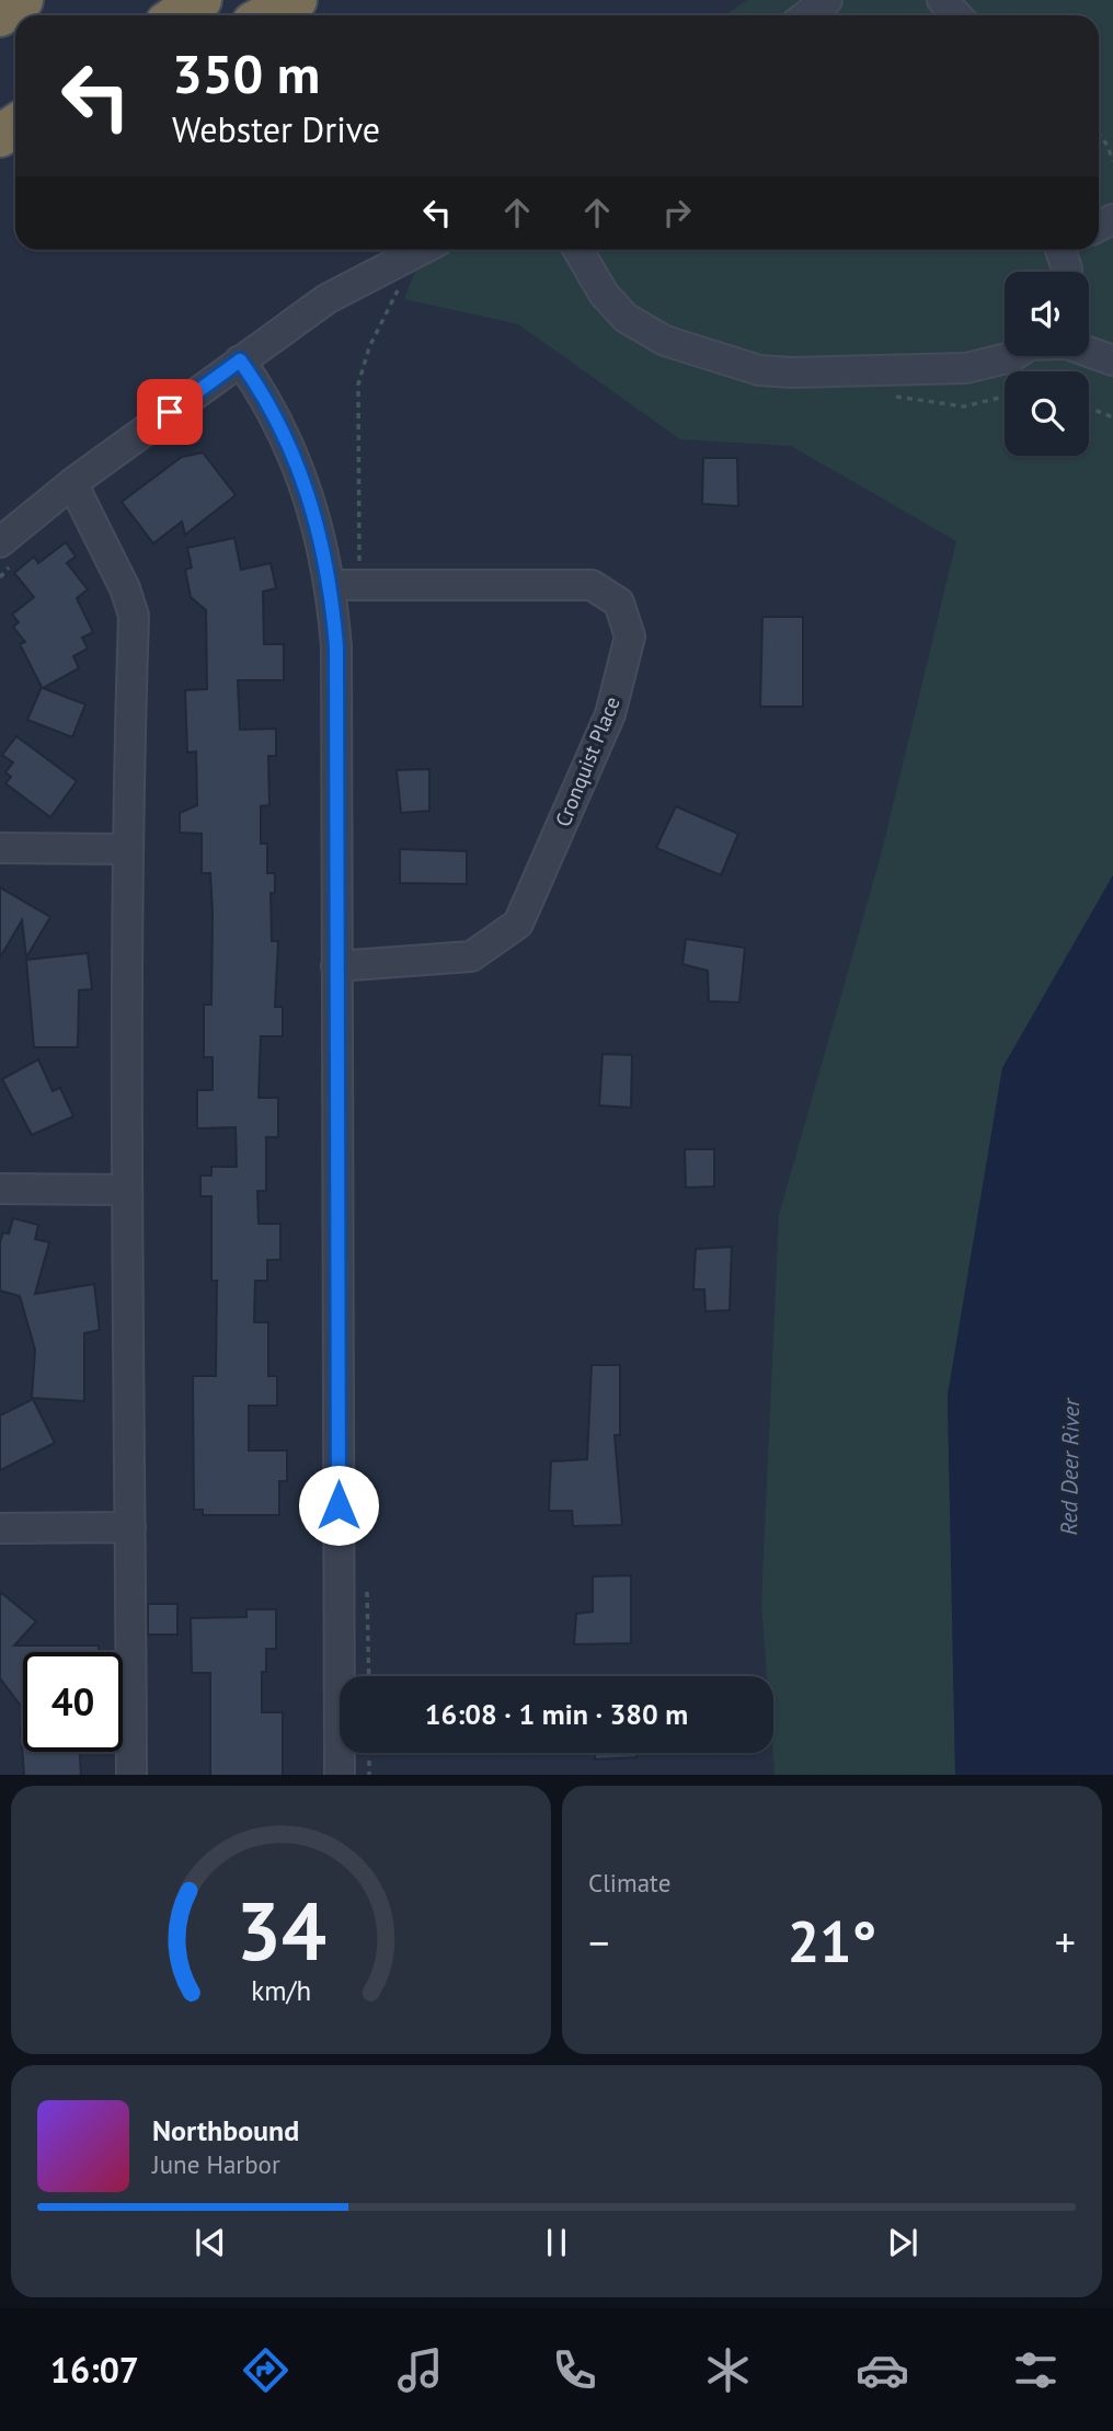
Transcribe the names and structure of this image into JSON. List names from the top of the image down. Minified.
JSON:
{"streets":{"street":["Cronquist Place"]},"water":["Red Deer River"],"page":{"turn":["350 m","Webster Drive"],"limit":"40","trip":"16:08 · 1 min · 380 m","tile":"Climate","heat":["−","21°","+"],"song":["Northbound","June Harbor"],"tabs":"16:07","gauge":["34","km/h"]}}
